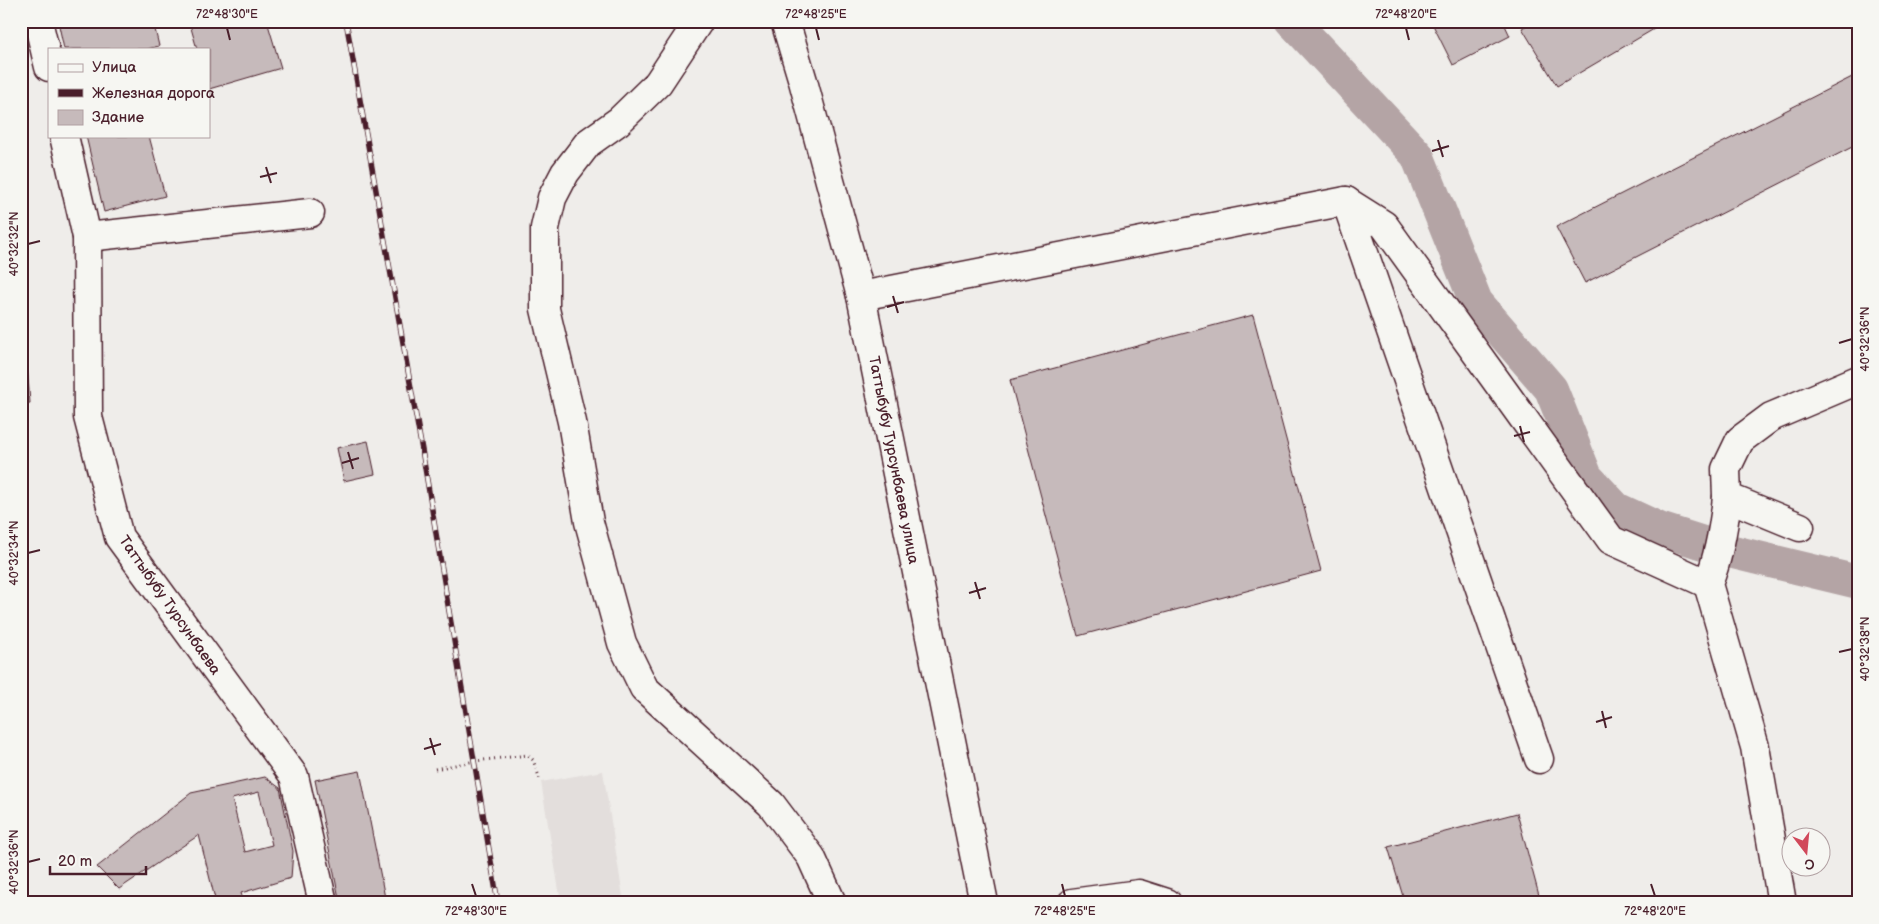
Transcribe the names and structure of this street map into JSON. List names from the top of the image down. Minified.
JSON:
{"streets":{"street":["Таттыбубу Турсунбаева улица","Таттыбубу Турсунбаева"]},"legend":["Улица","Железная дорога","Здание"],"scale_bar":"20 m","north":"bottom","coordinates":["72°48'30\"E","72°48'25\"E","72°48'20\"E","40°32'32\"N","40°32'36\"N","40°32'34\"N","40°32'38\"N"]}
